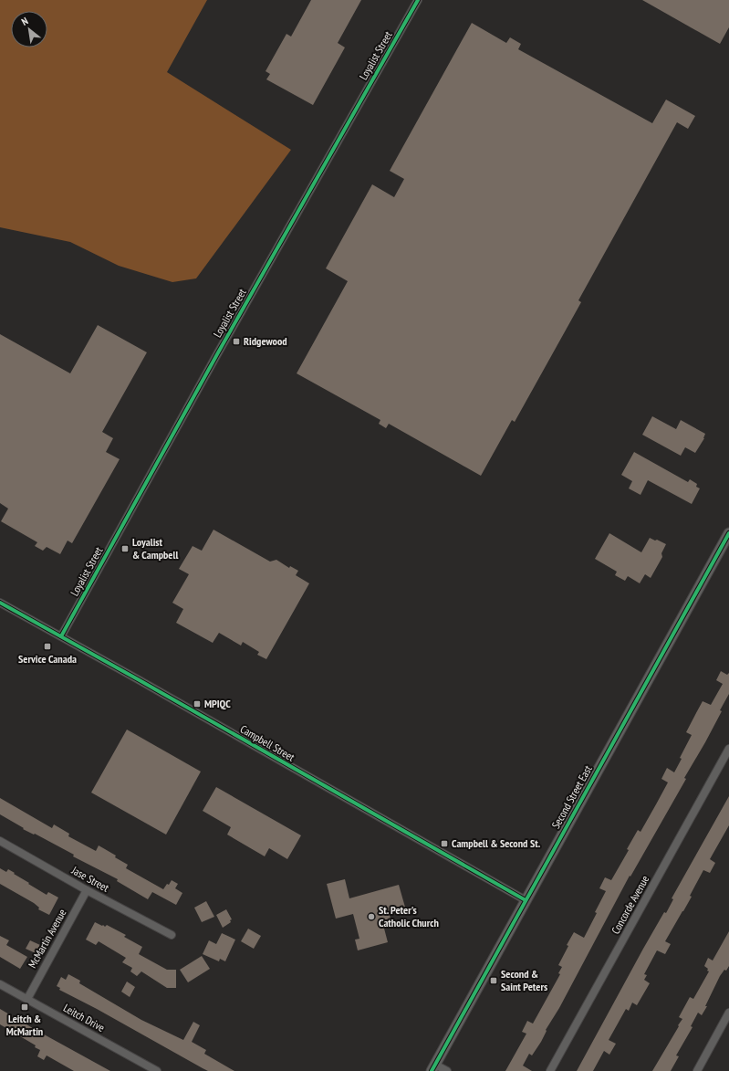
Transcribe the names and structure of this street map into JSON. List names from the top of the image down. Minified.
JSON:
{"streets":{"main road":["Second Street East"],"street":["Loyalist Street","Campbell Street","Jase Street","Concorde Avenue","McMartin Avenue","Leitch Drive"]},"crossings":[["Loyalist Street","Campbell Street"],["Campbell Street","Second Street East"],["Jase Street","McMartin Avenue"],["McMartin Avenue","Leitch Drive"]],"places":{"transit":["Ridgewood","Loyalist & Campbell","Service Canada","MPIQC","Campbell & Second St.","Second & Saint Peters","Leitch & McMartin"],"other":["St. Peter's Catholic Church"]},"north":"top left"}
